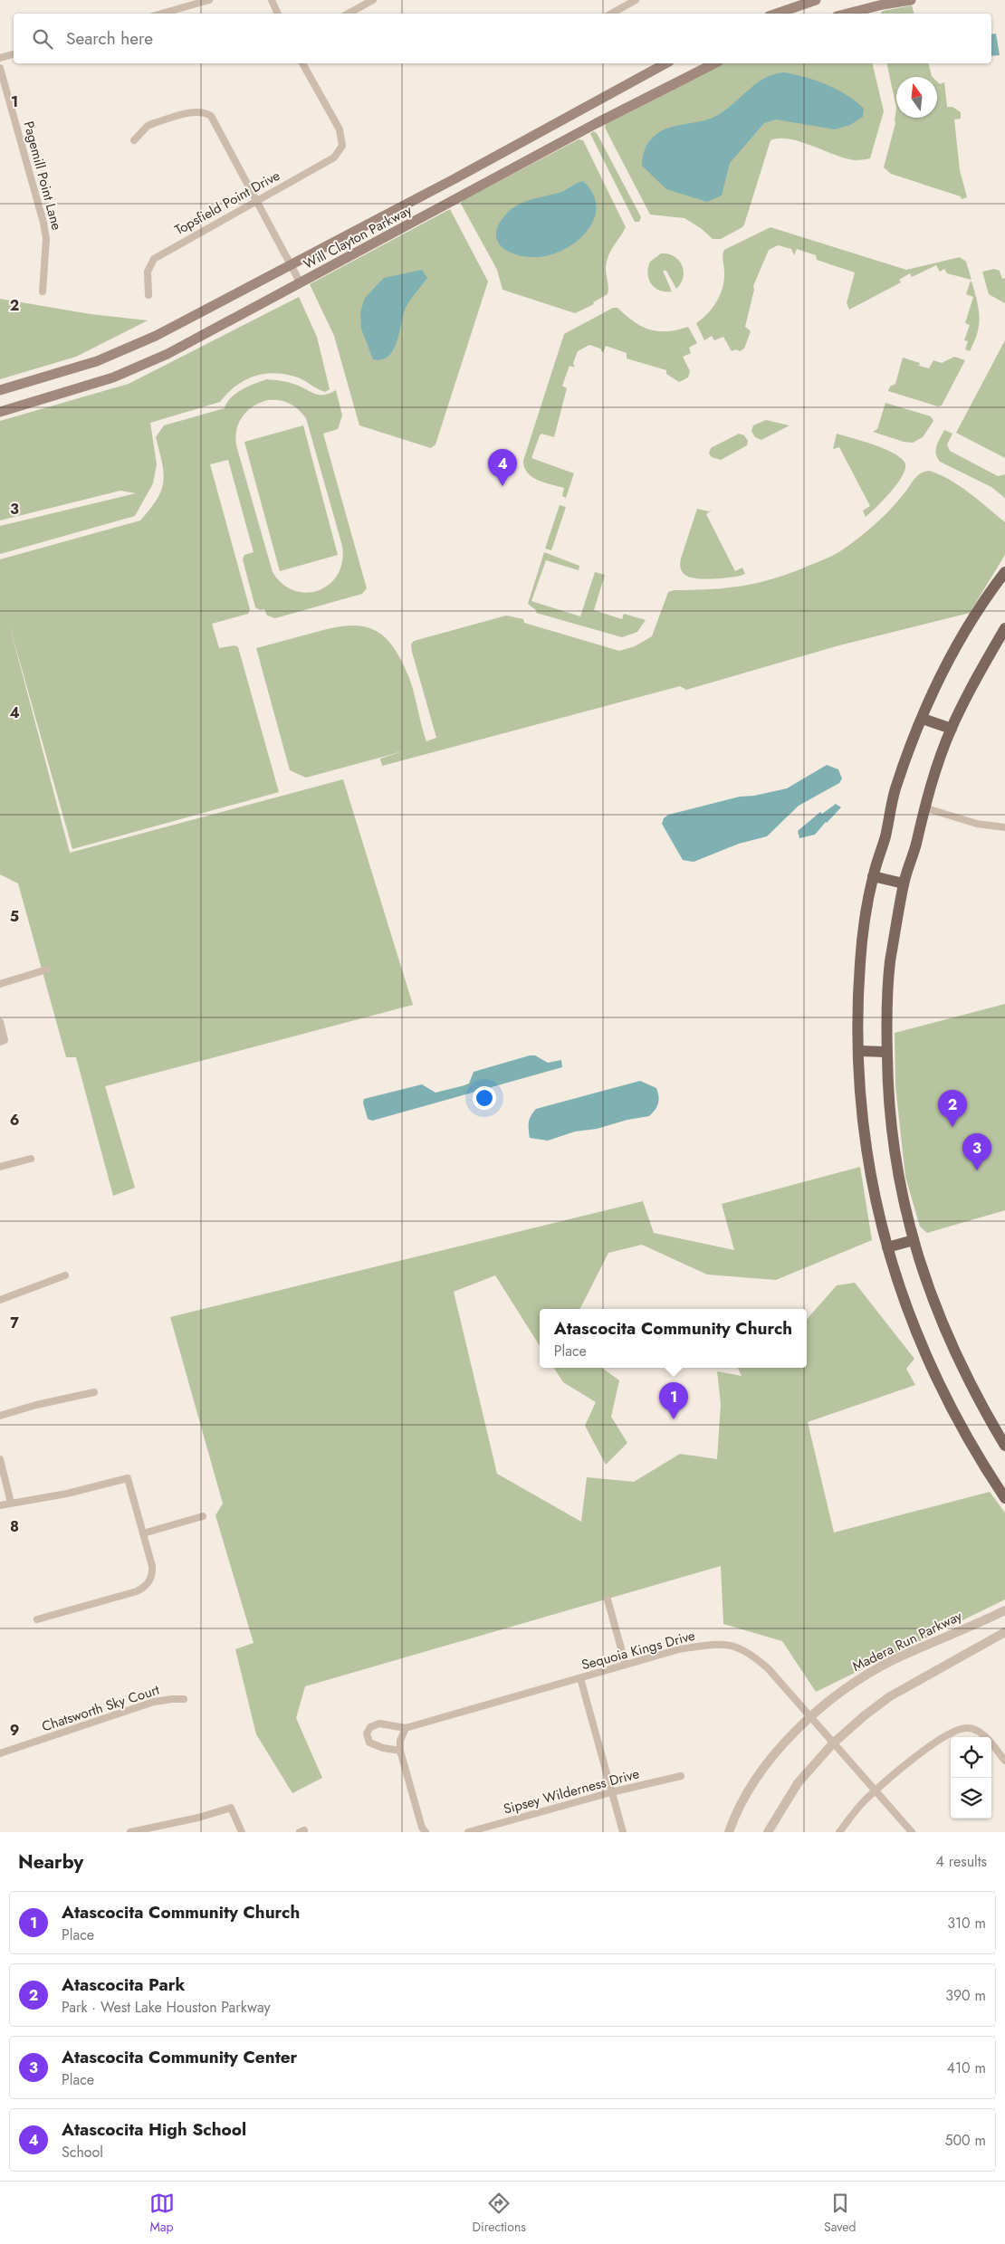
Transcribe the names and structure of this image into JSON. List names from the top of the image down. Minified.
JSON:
{"streets":{"main road":["Will Clayton Parkway"],"street":["Pagemill Point Lane","Topsfield Point Drive","Madera Run Parkway","Sequoia Kings Drive","Chatsworth Sky Court","Sipsey Wilderness Drive"]},"crossings":[["Madera Run Parkway","Sequoia Kings Drive"]],"north":"top","page":{"search":"Search here","pins":["4","2","3","1"],"popup":["Atascocita Community Church","Place"],"heading":["Nearby","4 results"],"list":[{"mark":"1","name":"Atascocita Community Church","note":"Place","value":"310 m"},{"mark":"2","name":"Atascocita Park","note":"Park · West Lake Houston Parkway","value":"390 m"},{"mark":"3","name":"Atascocita Community Center","note":"Place","value":"410 m"},{"mark":"4","name":"Atascocita High School","note":"School","value":"500 m"}],"nav":["Map","Directions","Saved"]},"grid":{"rows":["1","2","3","4","5","6","7","8","9"]}}
